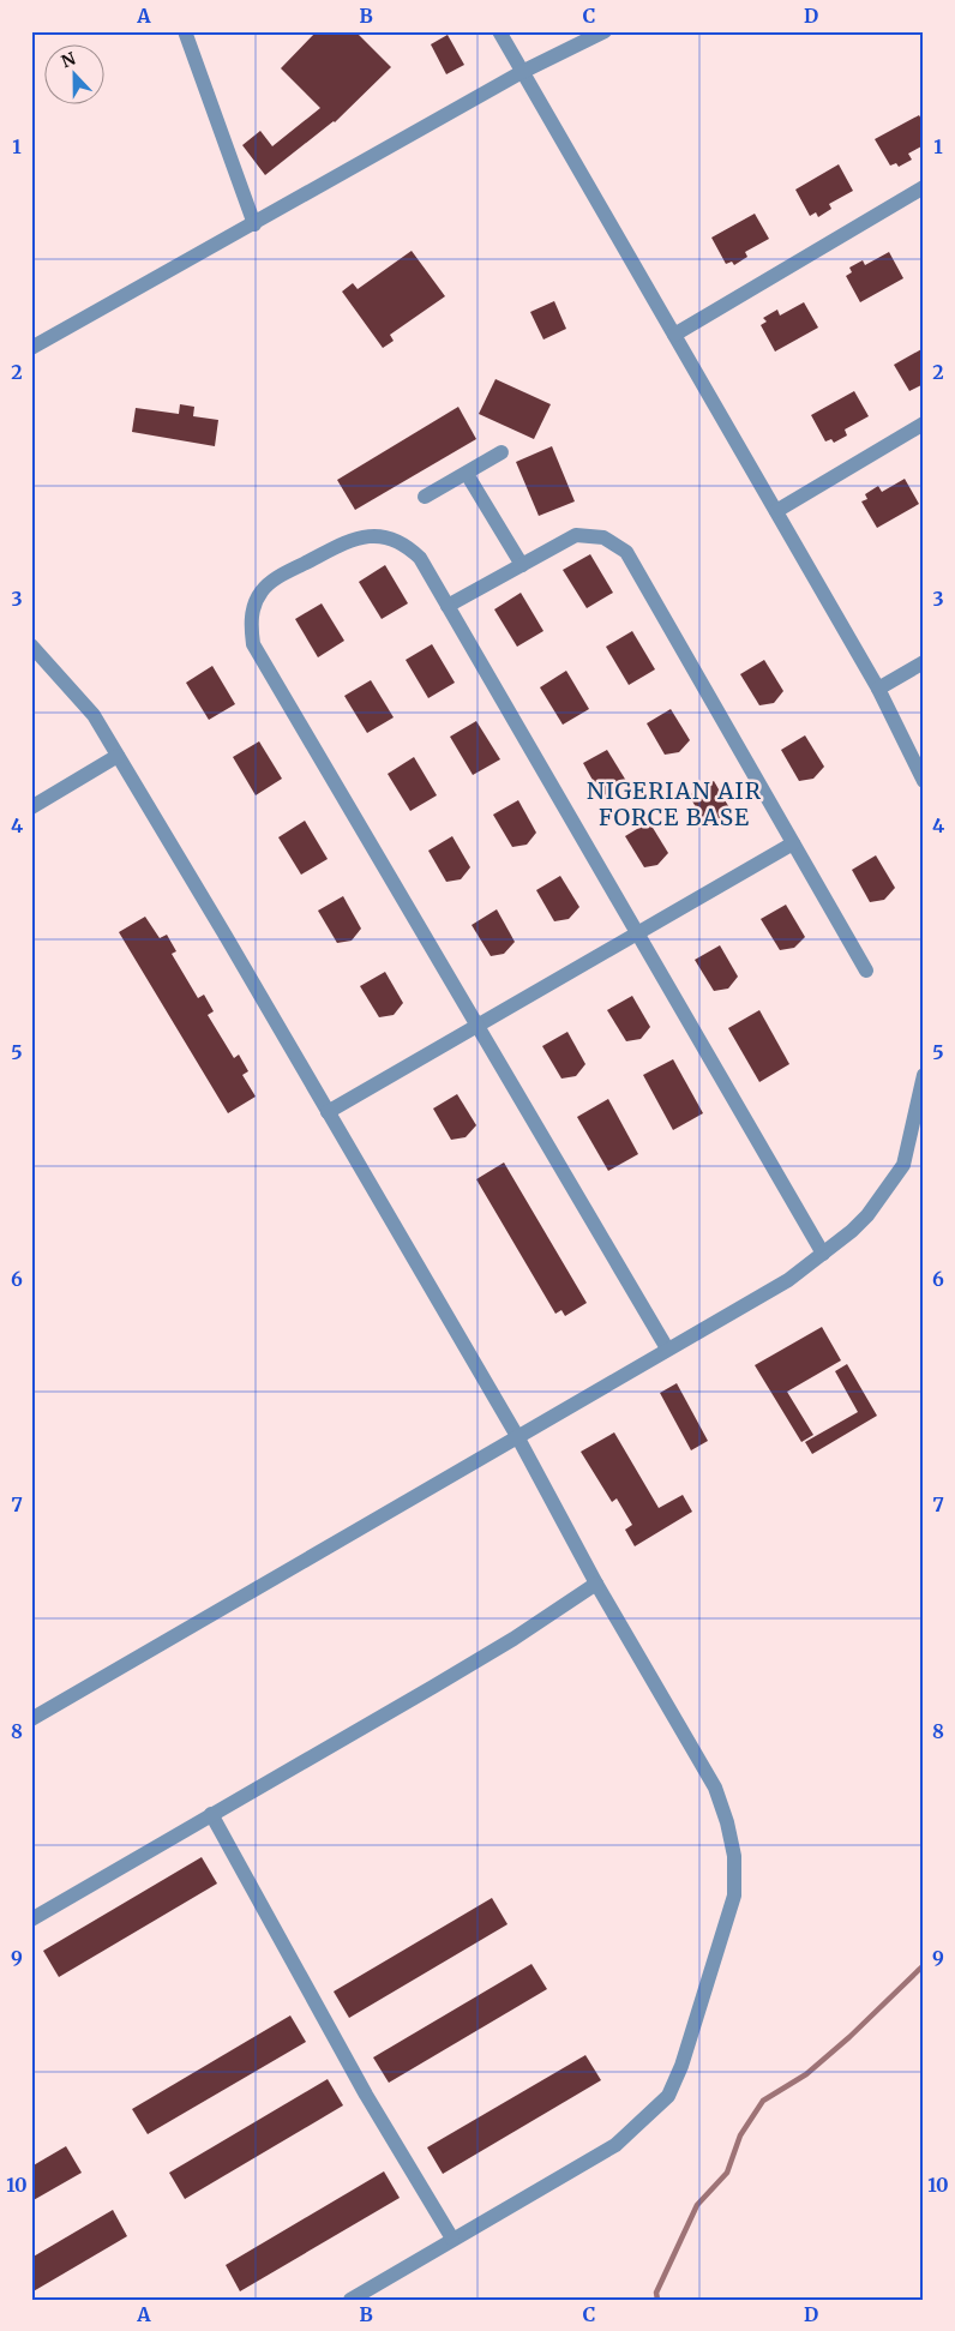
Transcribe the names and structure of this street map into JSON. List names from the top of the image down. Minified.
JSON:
{"districts":["NIGERIAN AIR FORCE BASE"],"north":"top","grid":{"columns":["A","B","C","D"],"rows":["1","2","3","4","5","6","7","8","9","10"]}}
